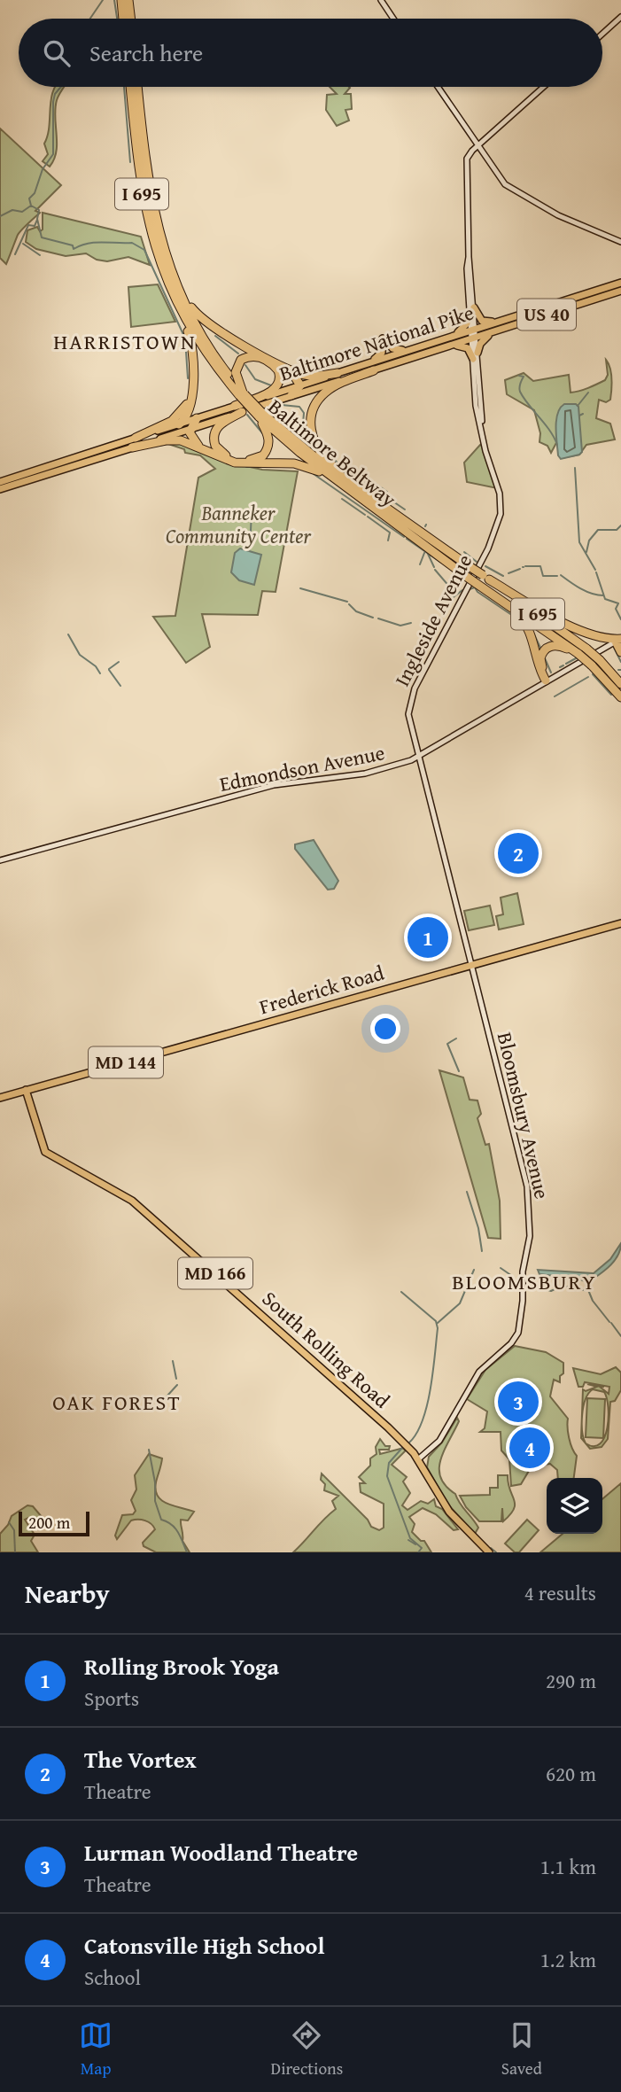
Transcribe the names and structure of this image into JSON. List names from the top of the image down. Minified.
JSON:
{"streets":{"highway":["I 695","Baltimore Beltway"],"main road":["US 40","Baltimore National Pike","Ingleside Avenue","Edmondson Avenue","Frederick Road","MD 144","Bloomsbury Avenue","MD 166","South Rolling Road"]},"crossings":[["Baltimore National Pike","Ingleside Avenue"],["Ingleside Avenue","Edmondson Avenue"],["Ingleside Avenue","Frederick Road"],["Ingleside Avenue","Bloomsbury Avenue"],["Frederick Road","Bloomsbury Avenue"],["Frederick Road","South Rolling Road"],["Bloomsbury Avenue","South Rolling Road"]],"districts":["HARRISTOWN","BLOOMSBURY","OAK FOREST"],"parks":["Banneker Community Center"],"scale_bar":"200 m","page":{"search":"Search here","pins":["2","1","3","4"],"scale":"200 m","heading":["Nearby","4 results"],"list":[{"mark":"1","name":"Rolling Brook Yoga","note":"Sports","value":"290 m"},{"mark":"2","name":"The Vortex","note":"Theatre","value":"620 m"},{"mark":"3","name":"Lurman Woodland Theatre","note":"Theatre","value":"1.1 km"},{"mark":"4","name":"Catonsville High School","note":"School","value":"1.2 km"}],"nav":["Map","Directions","Saved"]}}
